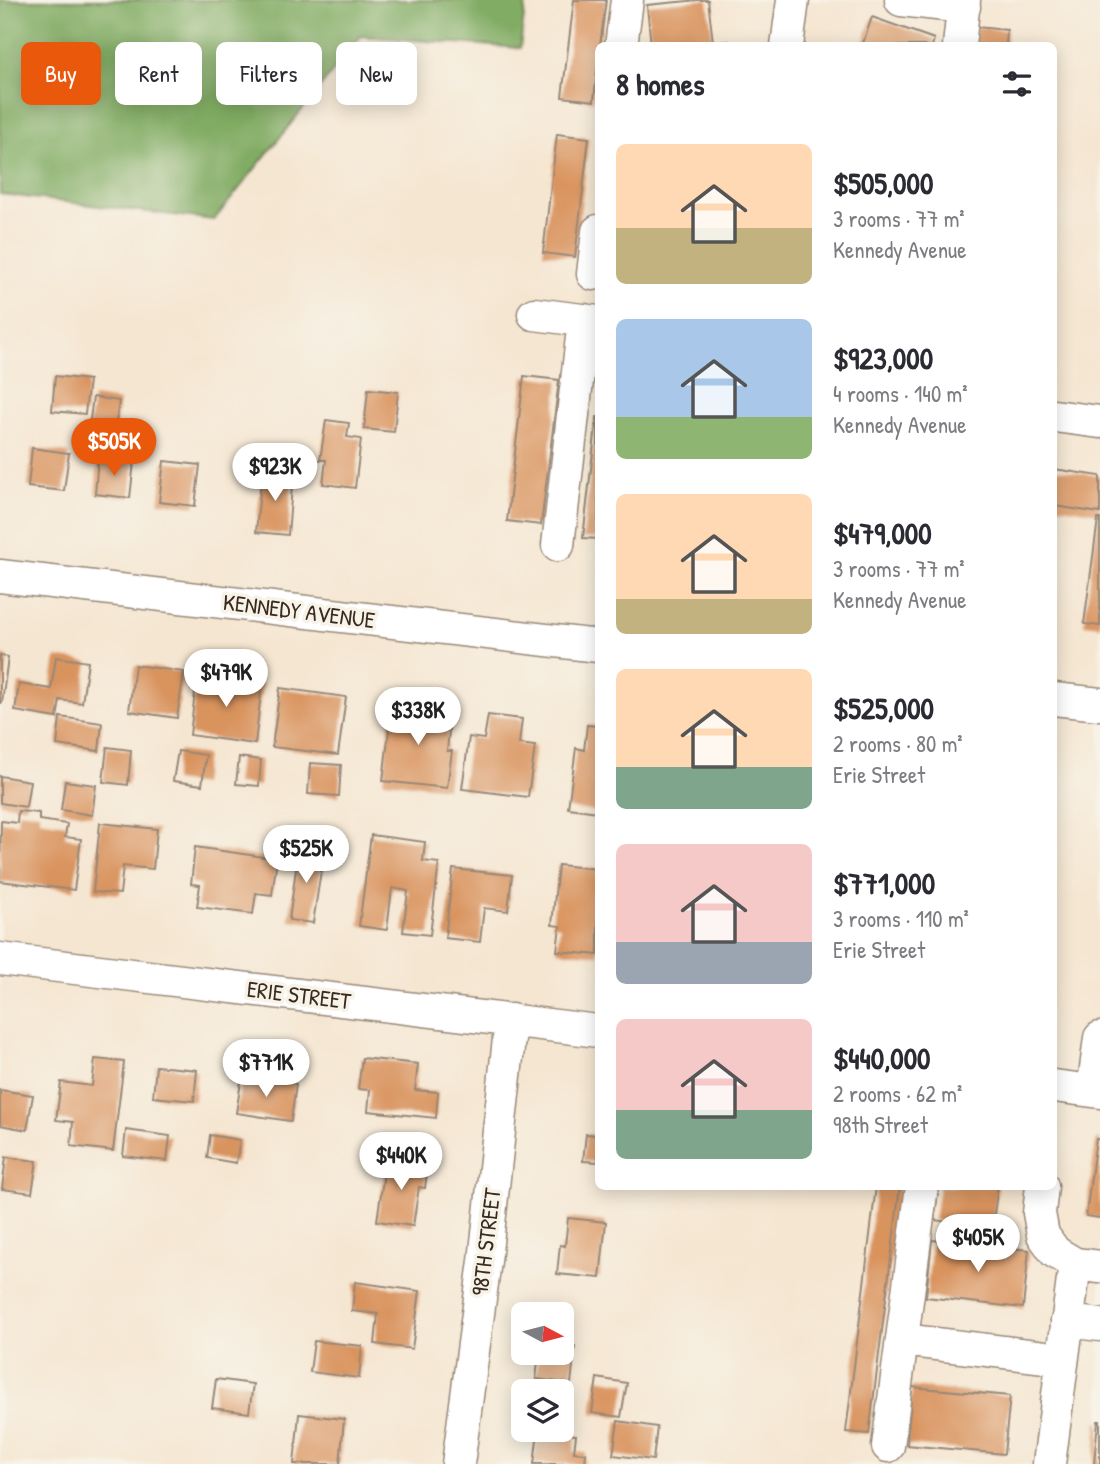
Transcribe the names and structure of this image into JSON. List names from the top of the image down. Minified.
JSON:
{"streets":{"street":["KENNEDY AVENUE","ERIE STREET","98TH STREET"]},"crossings":[["ERIE STREET","98TH STREET"]],"north":"right","page":{"chip":["Buy","Rent","Filters","New"],"heading":"8 homes","list":[{"name":"$505,000","note":"3 rooms · 77 m² · Kennedy Avenue"},{"name":"$923,000","note":"4 rooms · 140 m² · Kennedy Avenue"},{"name":"$479,000","note":"3 rooms · 77 m² · Kennedy Avenue"},{"name":"$525,000","note":"2 rooms · 80 m² · Erie Street"},{"name":"$771,000","note":"3 rooms · 110 m² · Erie Street"},{"name":"$440,000","note":"2 rooms · 62 m² · 98th Street"}],"price":["$505K","$923K","$479K","$338K","$525K","$771K","$440K","$405K"]}}
